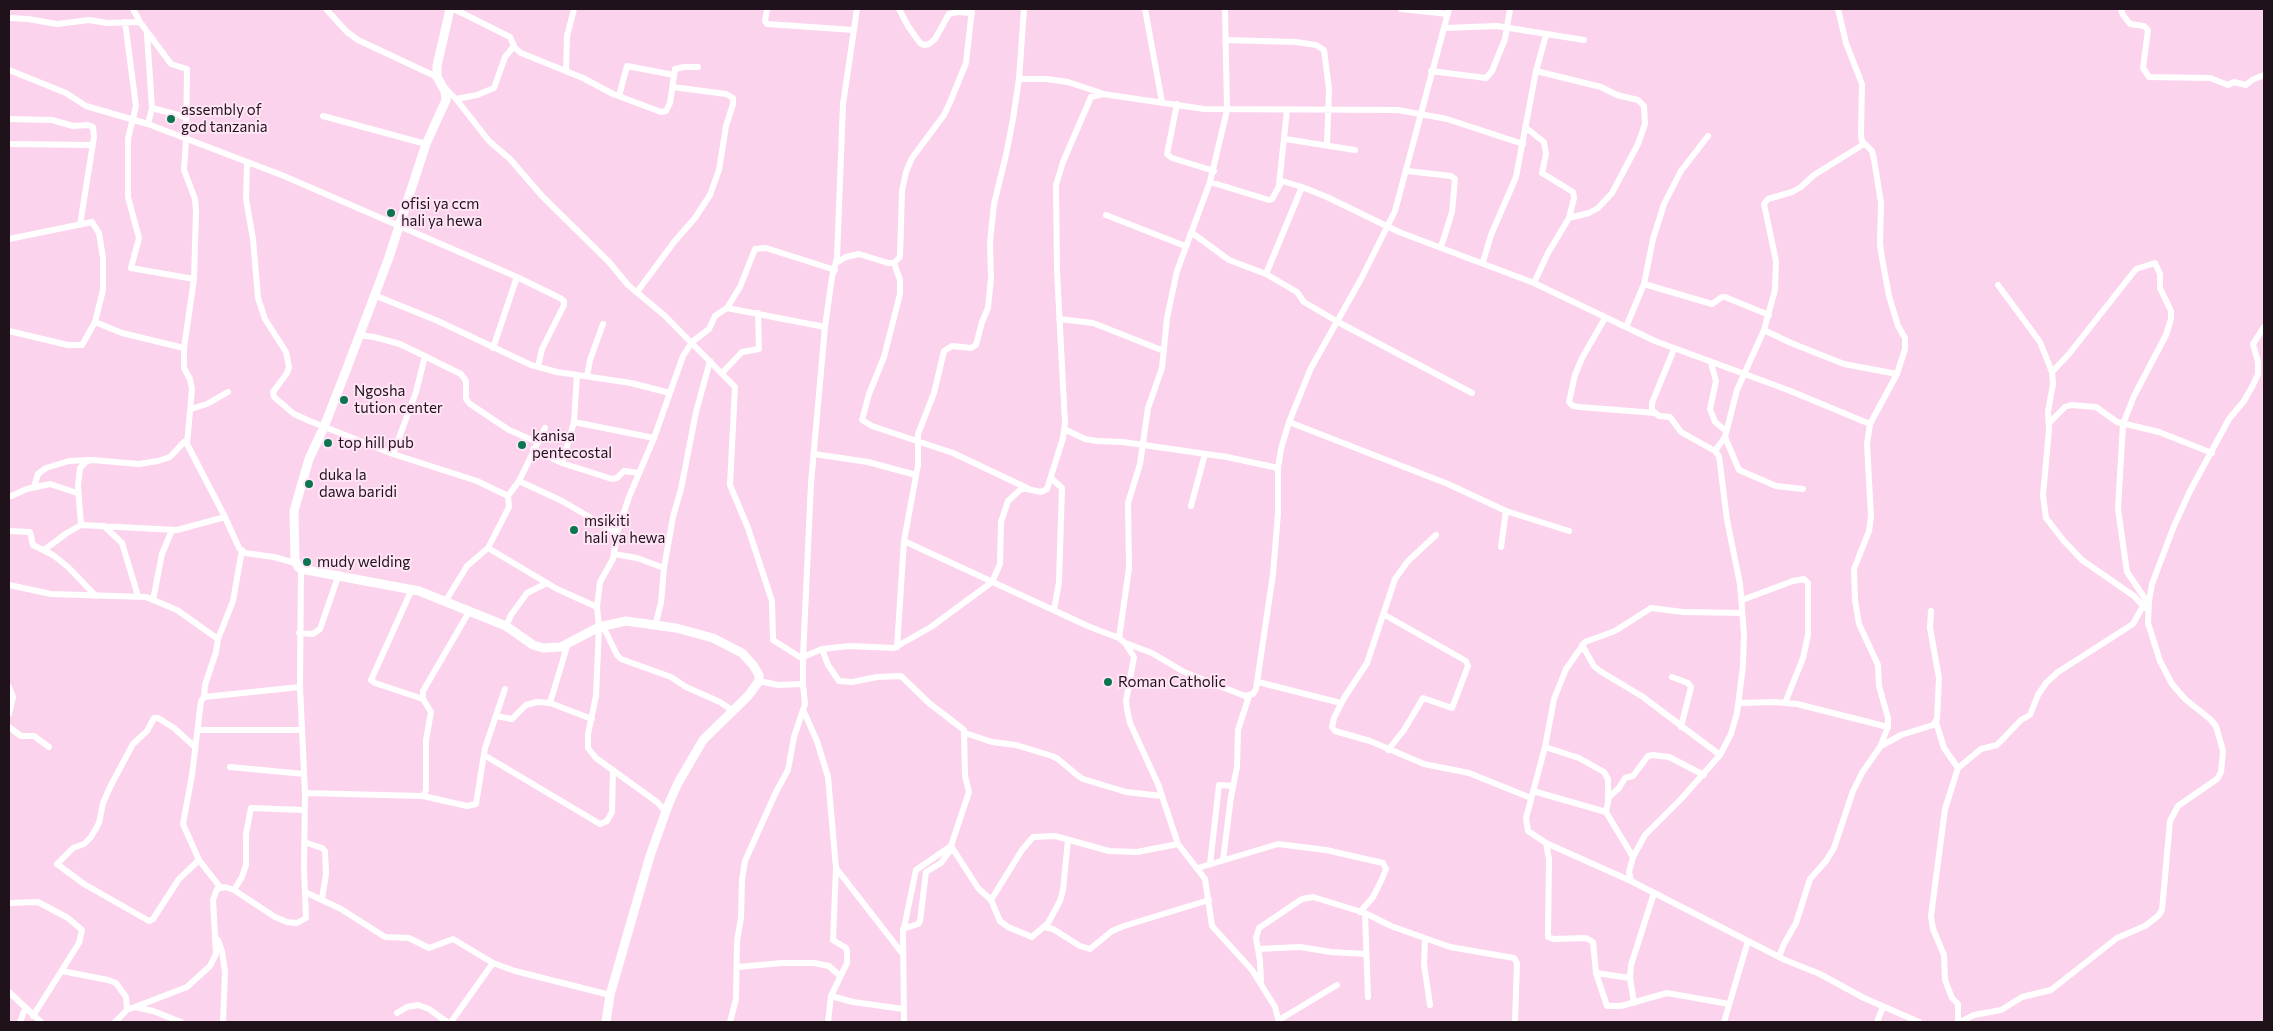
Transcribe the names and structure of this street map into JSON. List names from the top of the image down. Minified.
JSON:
{"places":["assembly of god tanzania","ofisi ya ccm hali ya hewa","Ngosha tution center","top hill pub","kanisa pentecostal","duka la dawa baridi","msikiti hali ya hewa","mudy welding","Roman Catholic"]}
